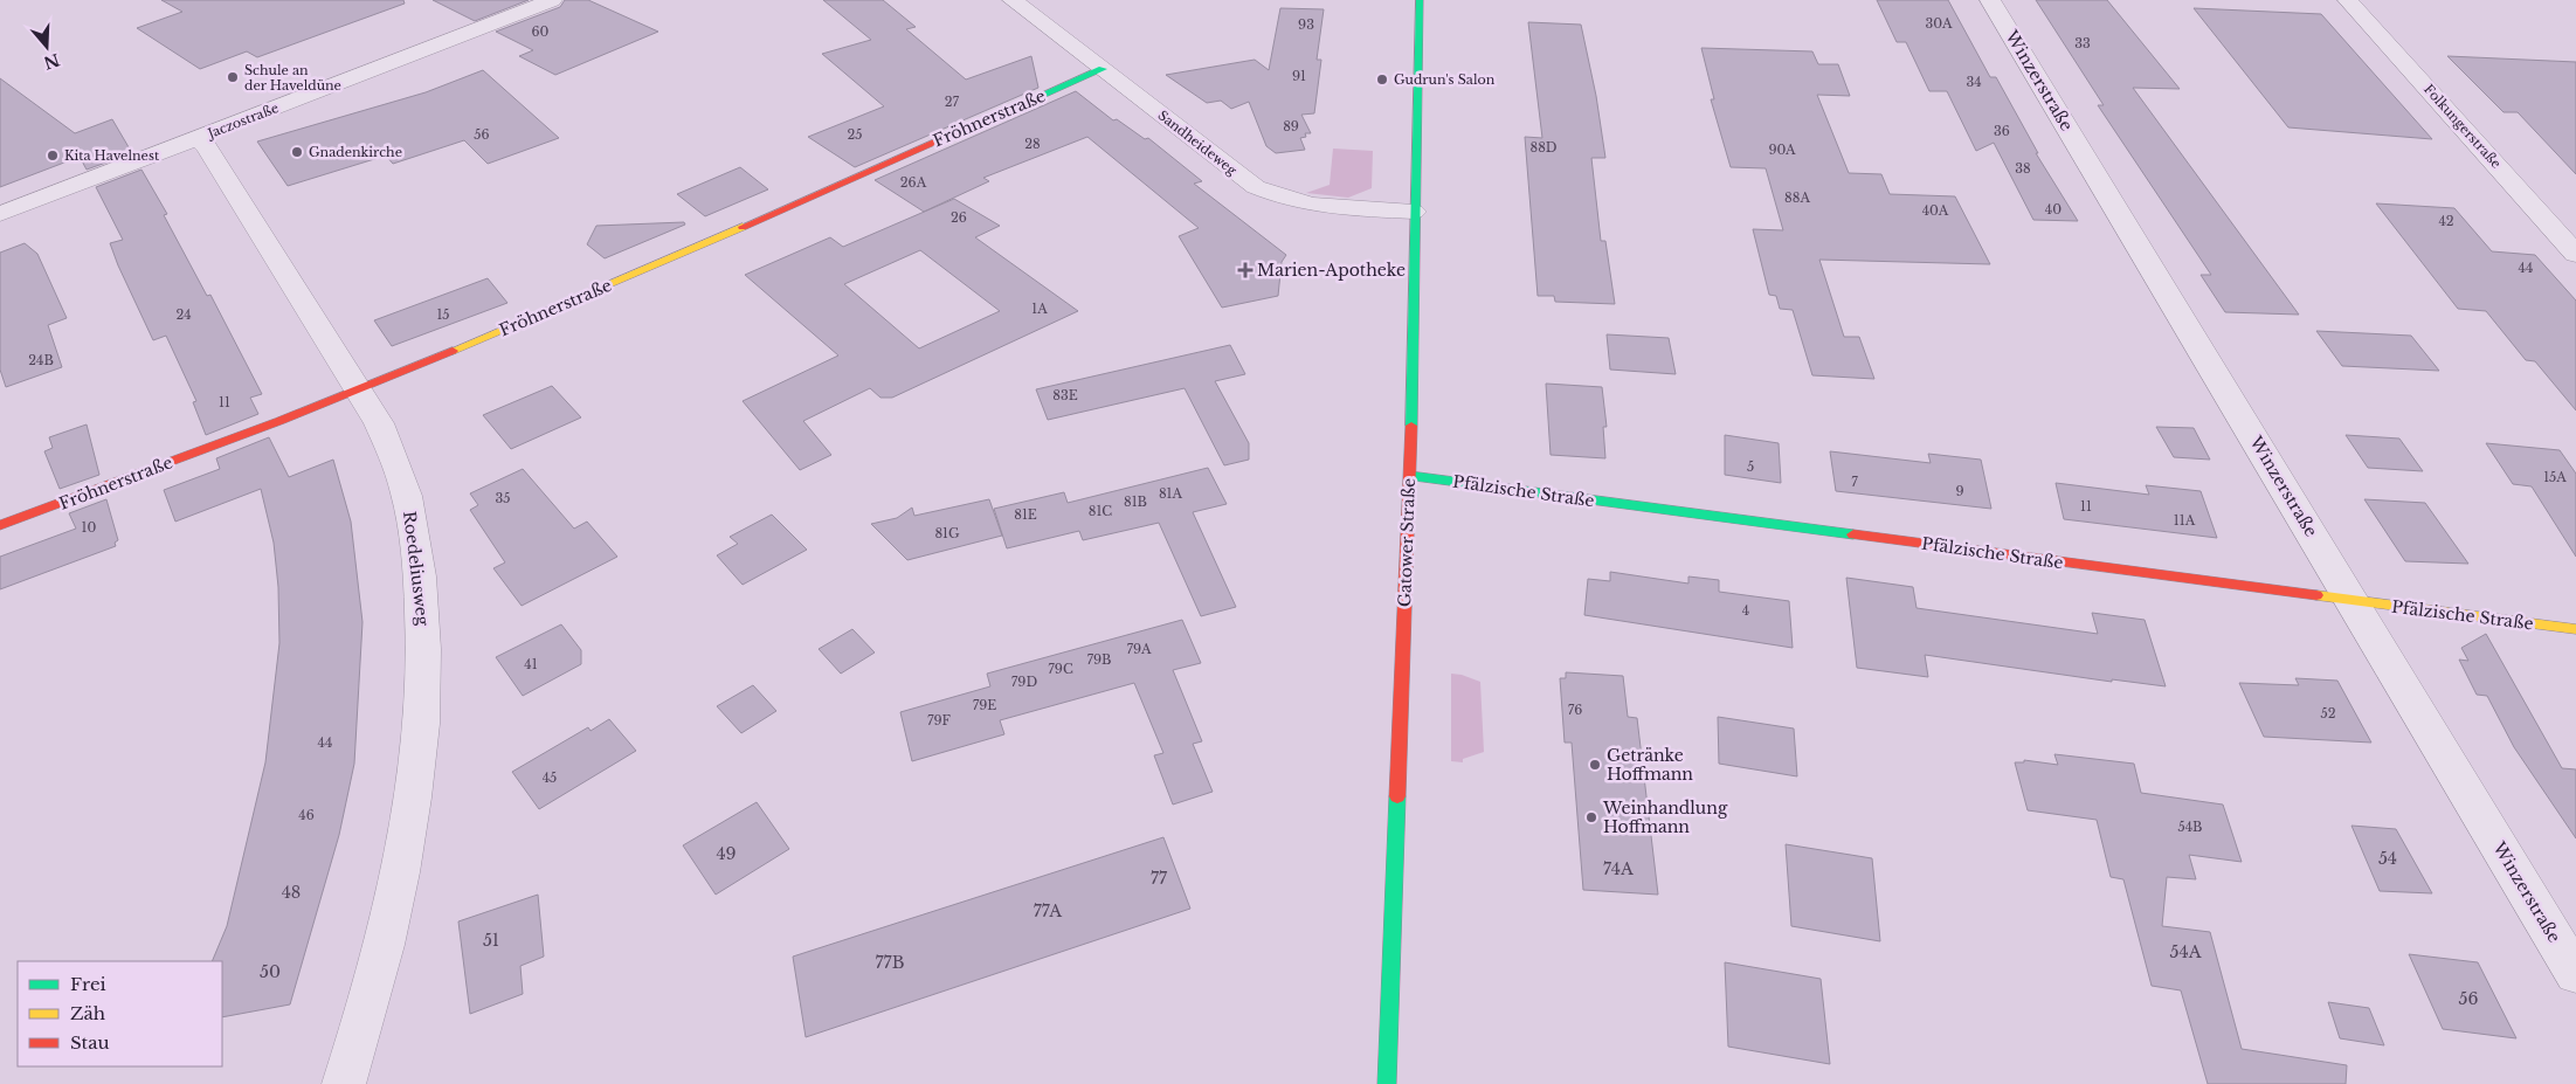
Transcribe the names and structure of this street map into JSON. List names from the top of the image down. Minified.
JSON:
{"streets":{"street":["Winzerstraße","Fröhnerstraße","Jaczostraße","Folkungerstraße","Sandheideweg","Pfälzische Straße","Gatower Straße","Roedeliusweg"]},"crossings":[["Winzerstraße","Pfälzische Straße"],["Fröhnerstraße","Sandheideweg"],["Fröhnerstraße","Roedeliusweg"],["Jaczostraße","Roedeliusweg"],["Sandheideweg","Gatower Straße"],["Pfälzische Straße","Gatower Straße"]],"places":{"other":["Schule an der Haveldüne","Gudrun's Salon","Gnadenkirche","Kita Havelnest","Getränke Hoffmann","Weinhandlung Hoffmann"],"health":["Marien-Apotheke"]},"house_numbers":["30A","93","60","33","91","34","27","89","36","56","25","28","88D","90A","38","26A","88A","40","40A","26","42","44","1A","24","15","24B","83E","11","5","15A","7","9","81A","35","81B","11","81C","81E","11A","10","81G","4","79A","79B","41","79C","79D","79E","76","52","79F","44","45","46","54B","49","54","74A","77","48","77A","51","54A","77B","50","56"],"legend":["Frei","Zäh","Stau"],"north":"bottom"}
